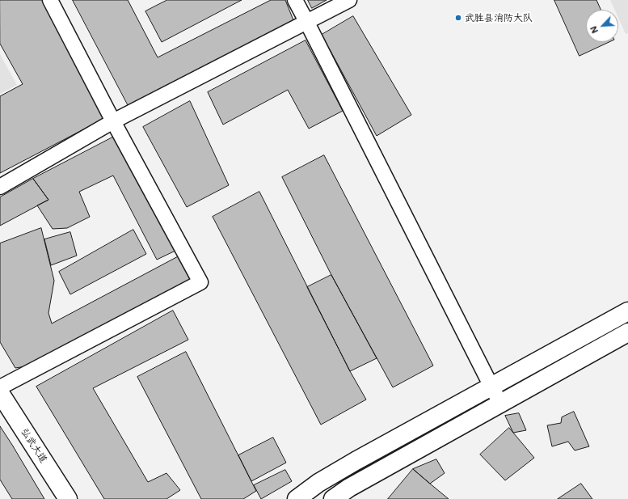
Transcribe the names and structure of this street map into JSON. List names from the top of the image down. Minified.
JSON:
{"streets":{"main road":["弘武大道"]},"places":["武胜县消防大队"],"north":"bottom left"}
